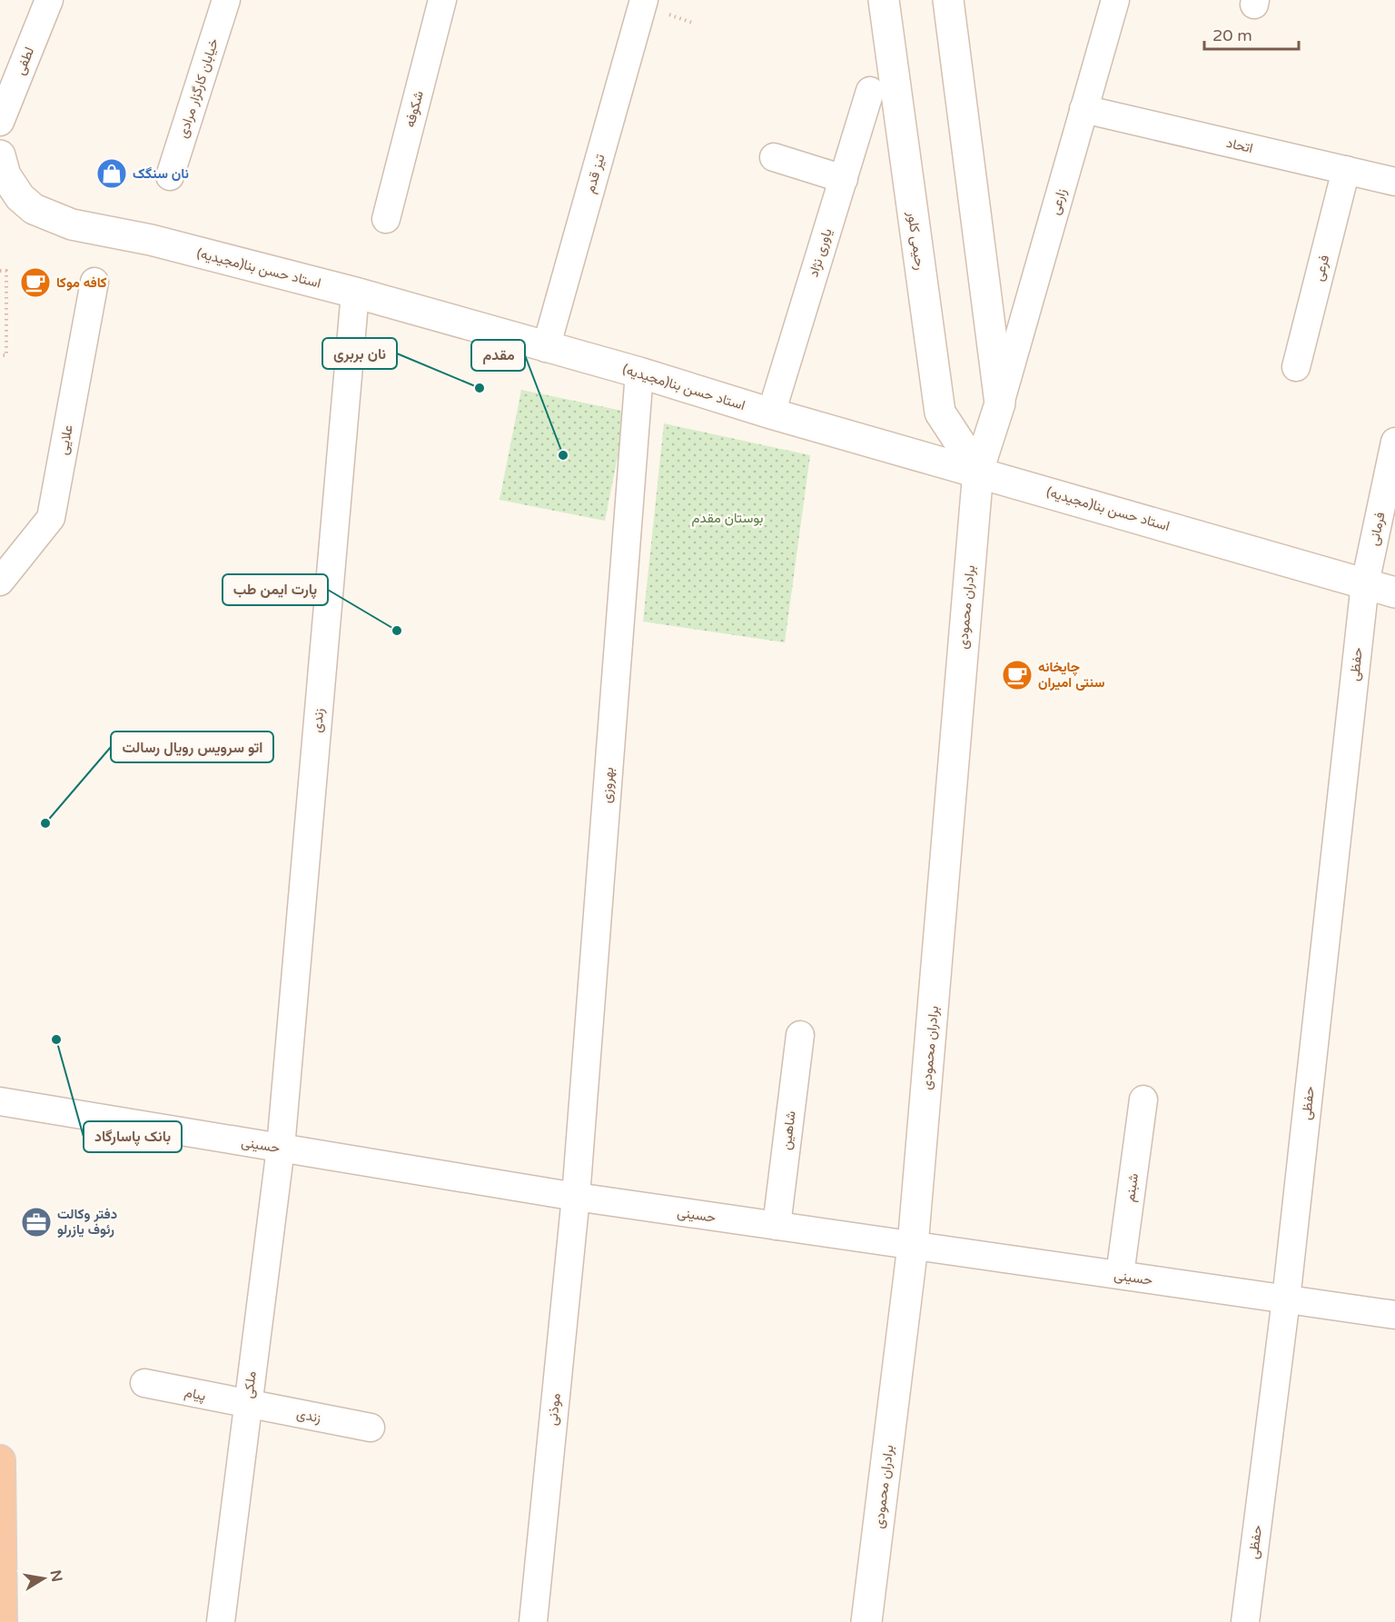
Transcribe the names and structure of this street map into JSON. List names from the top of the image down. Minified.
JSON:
{"streets":{"main road":["رحیمی کلور","استاد حسن بنا(مجیدیه)","برادران محمودی"],"street":["لطفی","خیابان کارگزار مرادی","شکوفه","اتحاد","تیز قدم","زارعی","یاوری نژاد","فرعی","علایی","فرمانی","حفظی","زندی","بهروزی","شاهین","حسینی","شبنم","ملکی","پیام","موذنی"]},"crossings":[["اتحاد","زارعی"],["اتحاد","فرعی"],["تیز قدم","استاد حسن بنا(مجیدیه)"],["زارعی","برادران محمودی"],["رحیمی کلور","استاد حسن بنا(مجیدیه)"],["رحیمی کلور","برادران محمودی"],["یاوری نژاد","استاد حسن بنا(مجیدیه)"],["استاد حسن بنا(مجیدیه)","فرمانی"],["استاد حسن بنا(مجیدیه)","برادران محمودی"],["استاد حسن بنا(مجیدیه)","حفظی"],["استاد حسن بنا(مجیدیه)","زندی"],["استاد حسن بنا(مجیدیه)","بهروزی"],["فرمانی","حفظی"],["برادران محمودی","حسینی"],["حفظی","حسینی"],["زندی","حسینی"],["زندی","ملکی"],["زندی","پیام"],["بهروزی","حسینی"],["بهروزی","موذنی"],["شاهین","حسینی"],["حسینی","شبنم"],["حسینی","ملکی"],["حسینی","موذنی"],["ملکی","پیام"]],"parks":["بوستان مقدم"],"places":{"shop":["نان سنگک"],"cafe":["کافه موکا","چایخانه سنتی امیران"],"other":["نان بربری","مقدم","پارت ایمن طب","اتو سرویس رویال رسالت","بانک پاسارگاد"],"office":["دفتر وکالت رئوف یازرلو"]},"scale_bar":"20 m","north":"right"}
